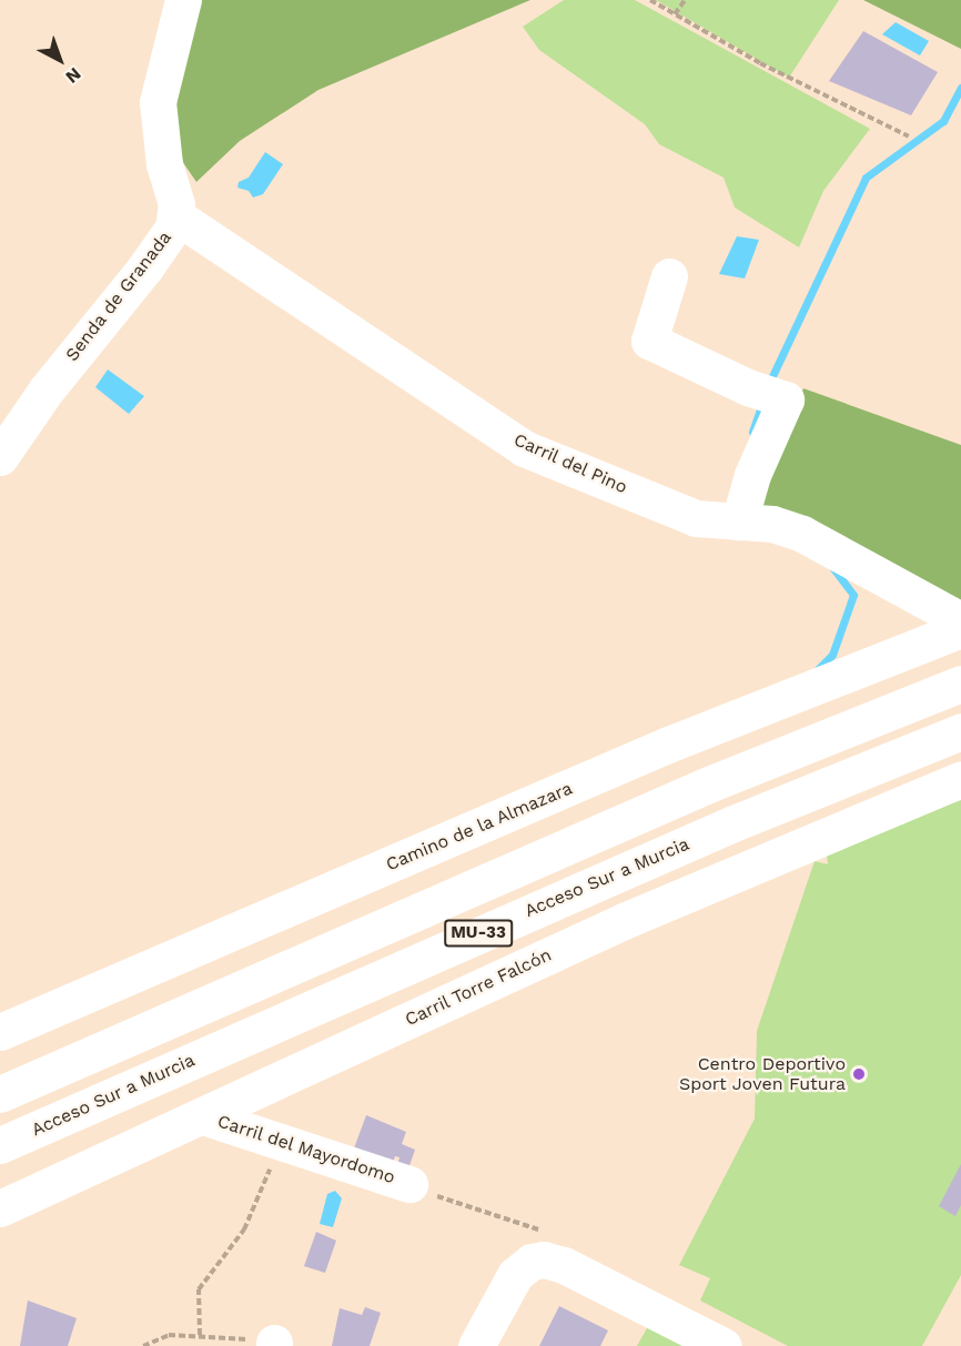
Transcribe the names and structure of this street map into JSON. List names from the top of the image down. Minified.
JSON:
{"streets":{"main road":["Senda de Granada","Carril del Pino","Camino de la Almazara","Acceso Sur a Murcia","MU-33","Carril Torre Falcón","Carril del Mayordomo"]},"crossings":[["Senda de Granada","Carril del Pino"],["Carril Torre Falcón","Carril del Mayordomo"]],"places":["Centro Deportivo Sport Joven Futura"],"north":"bottom right"}
